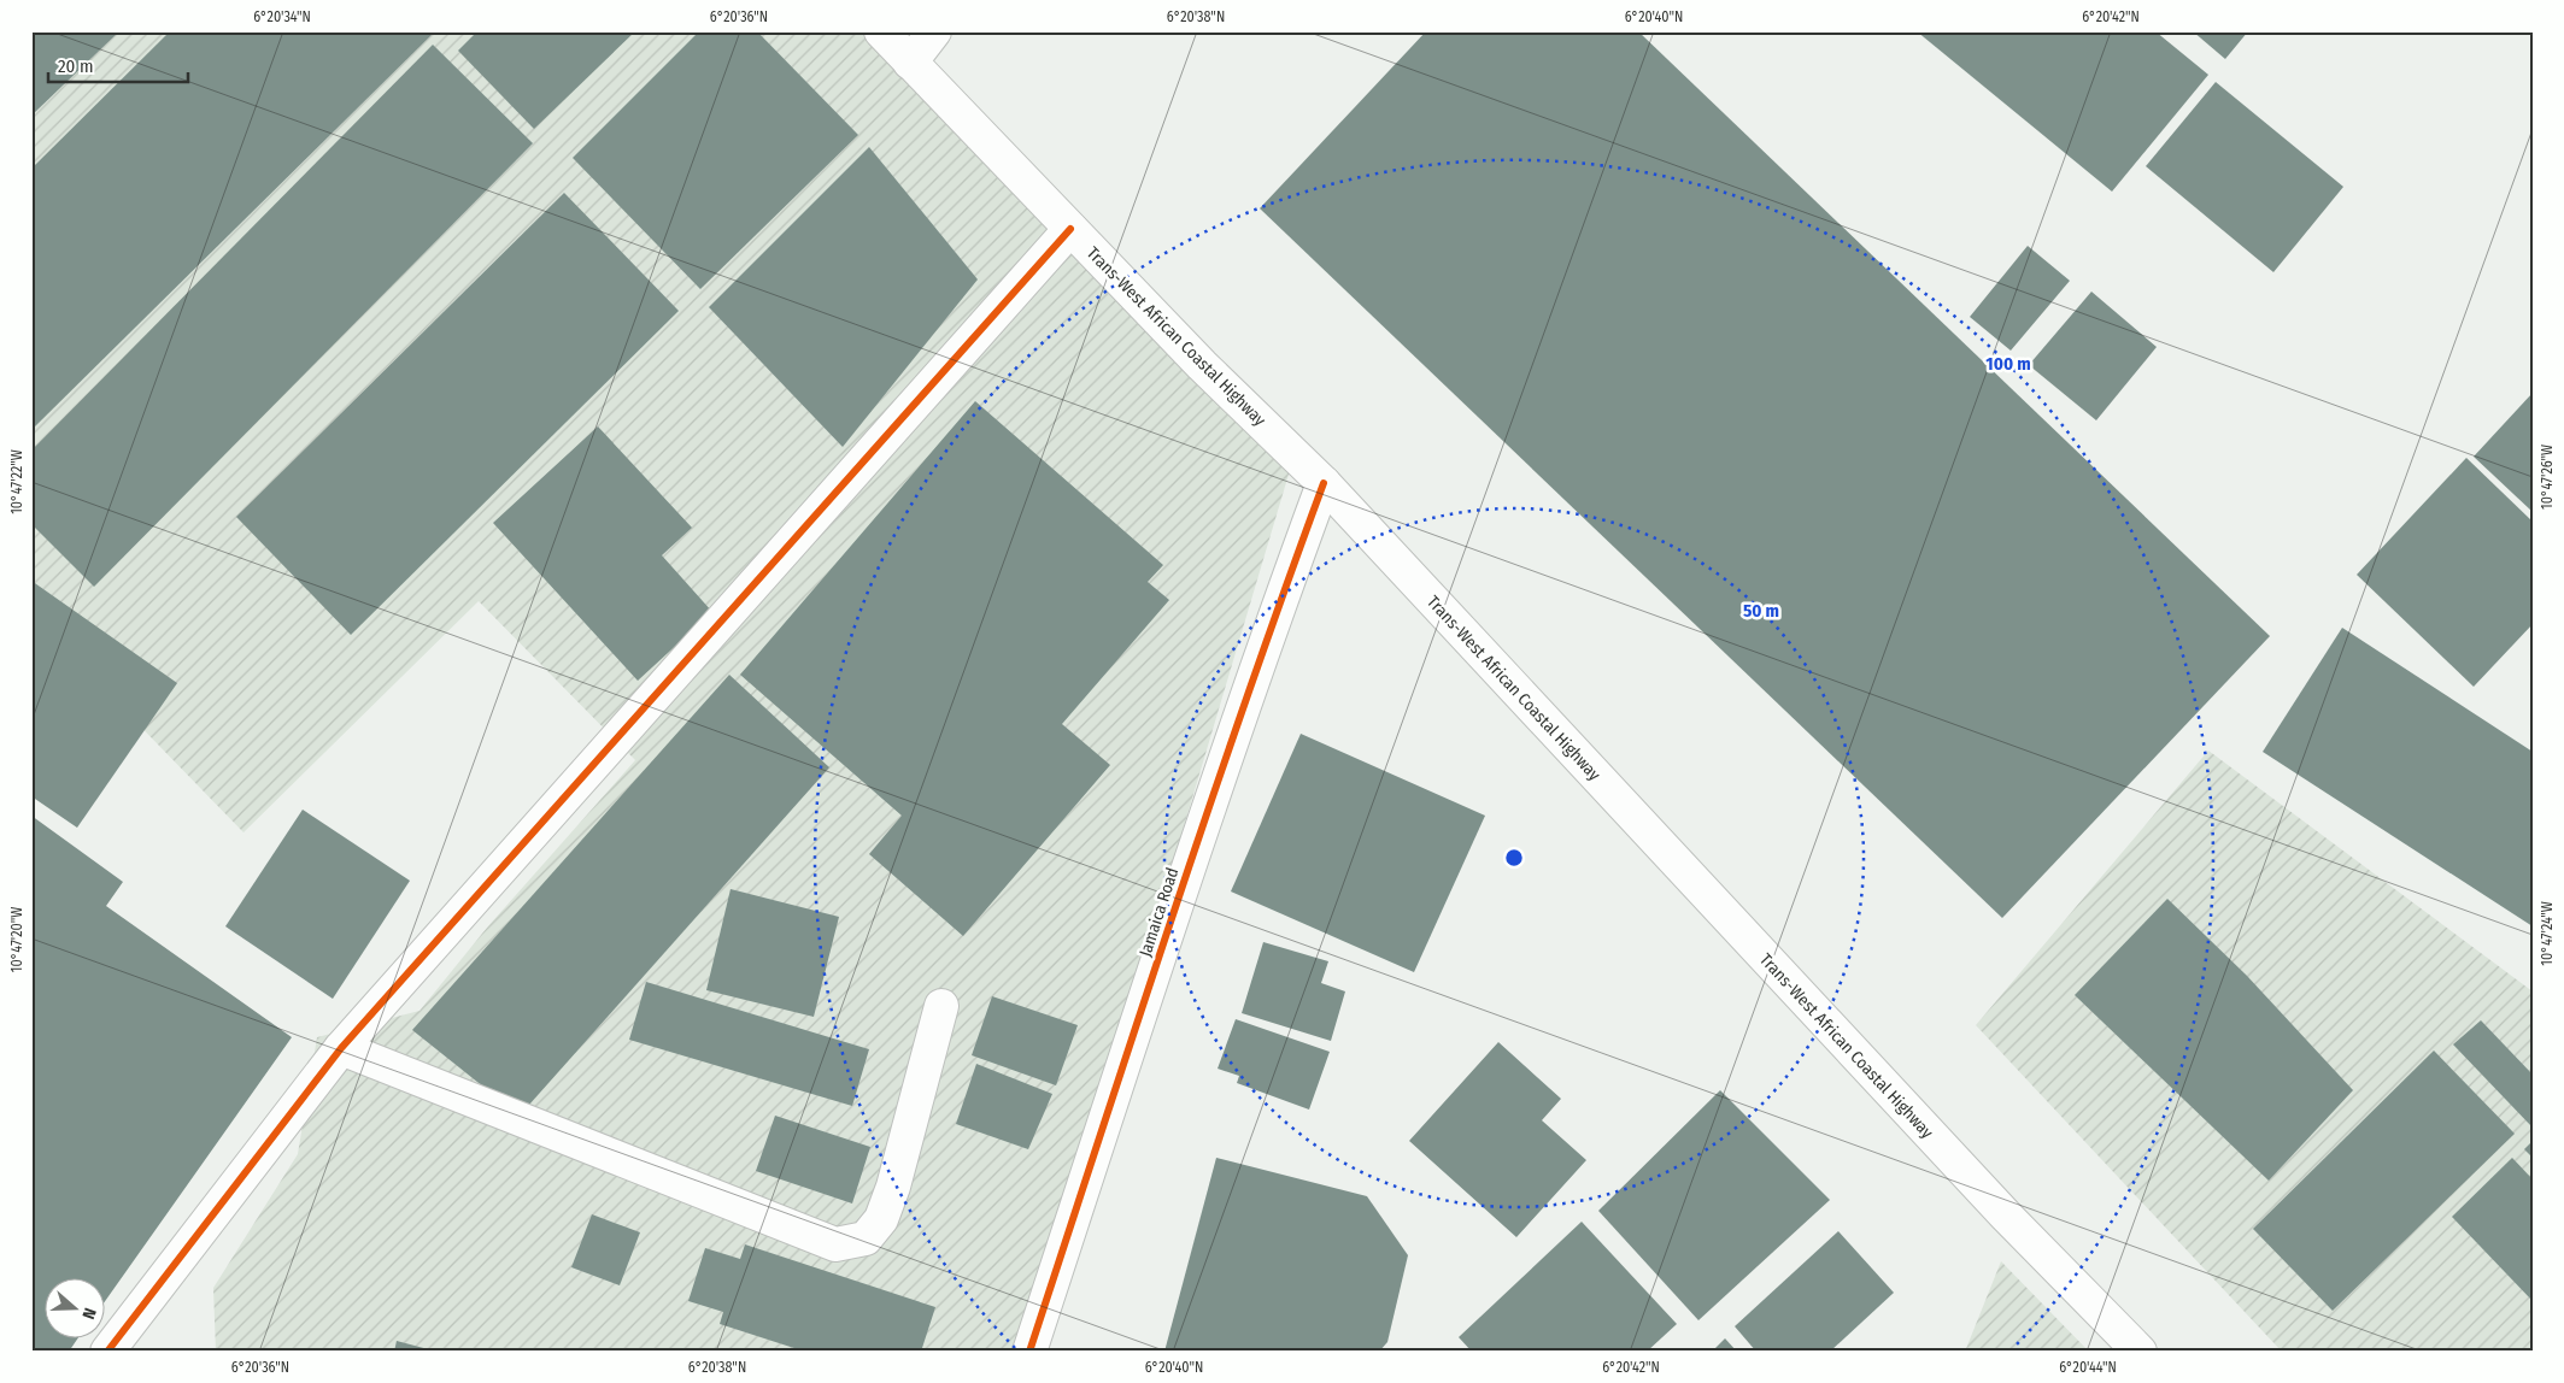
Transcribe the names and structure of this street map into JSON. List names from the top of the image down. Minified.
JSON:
{"streets":{"main road":["Trans-West African Coastal Highway","Jamaica Road"]},"crossings":[["Trans-West African Coastal Highway","Jamaica Road"]],"scale_bar":"20 m","north":"right","coordinates":["6°20'34\"N","6°20'36\"N","6°20'38\"N","6°20'40\"N","6°20'42\"N","10°47'26\"W","10°47'22\"W","10°47'24\"W","10°47'20\"W","6°20'44\"N"],"rings":["100 m","50 m"]}
